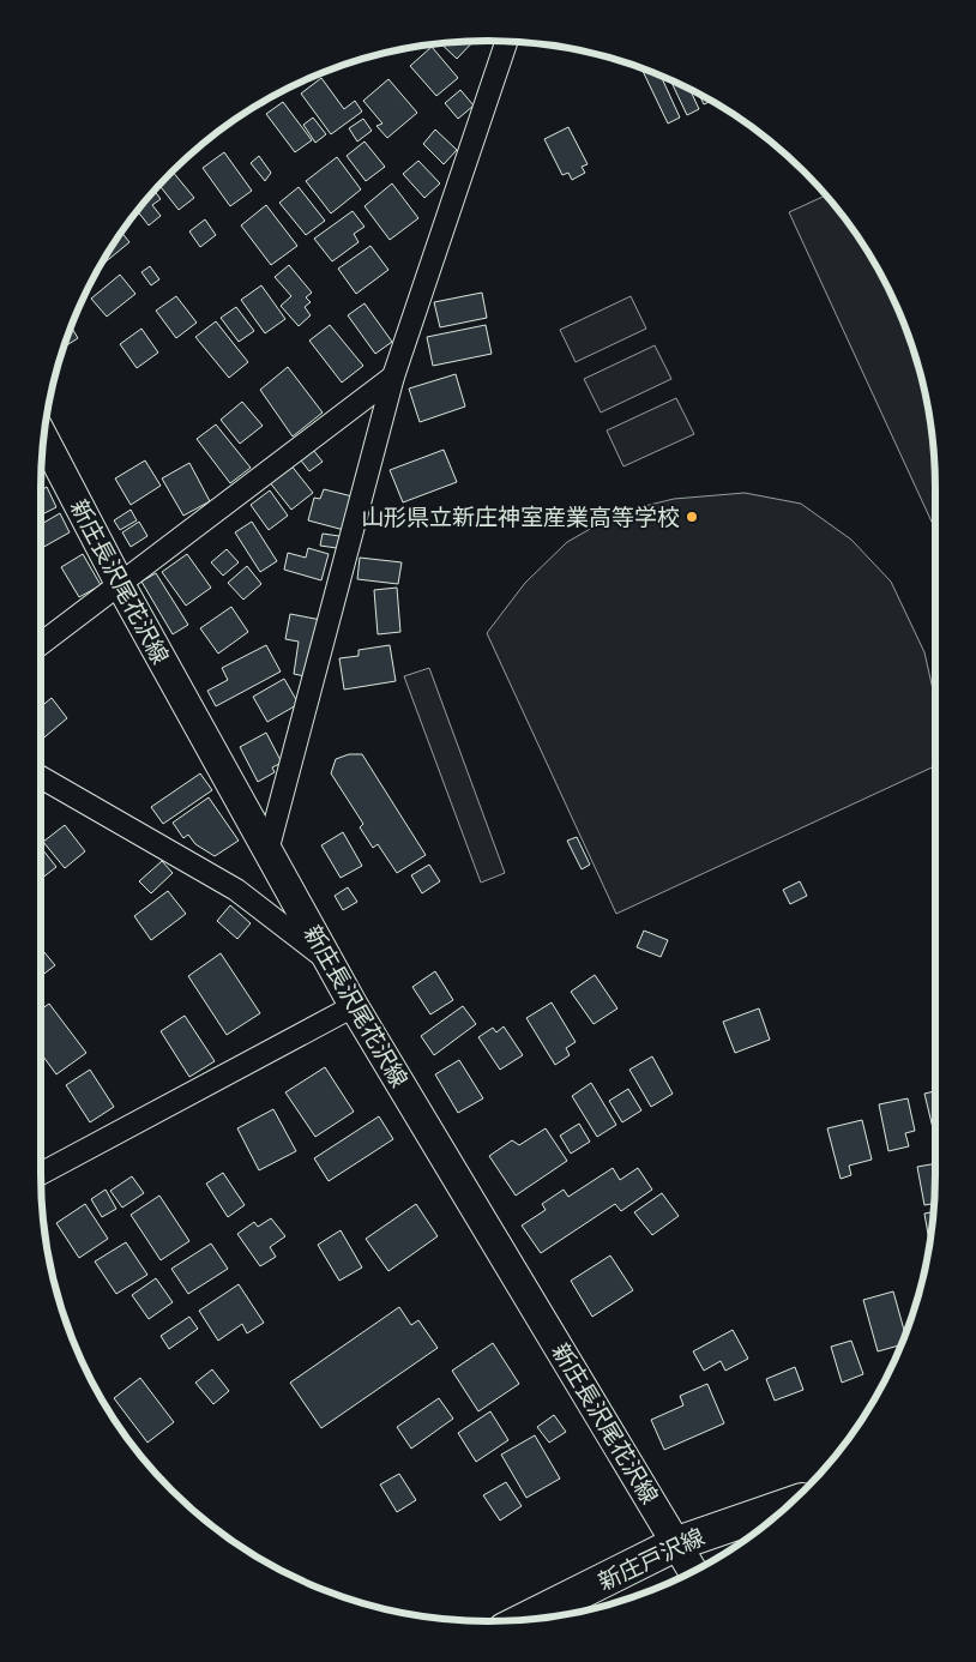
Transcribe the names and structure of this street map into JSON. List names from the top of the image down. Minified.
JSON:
{"streets":{"main road":["新庄長沢尾花沢線","新庄戸沢線"]},"crossings":[["新庄長沢尾花沢線","新庄戸沢線"]],"places":["山形県立新庄神室産業高等学校"]}
